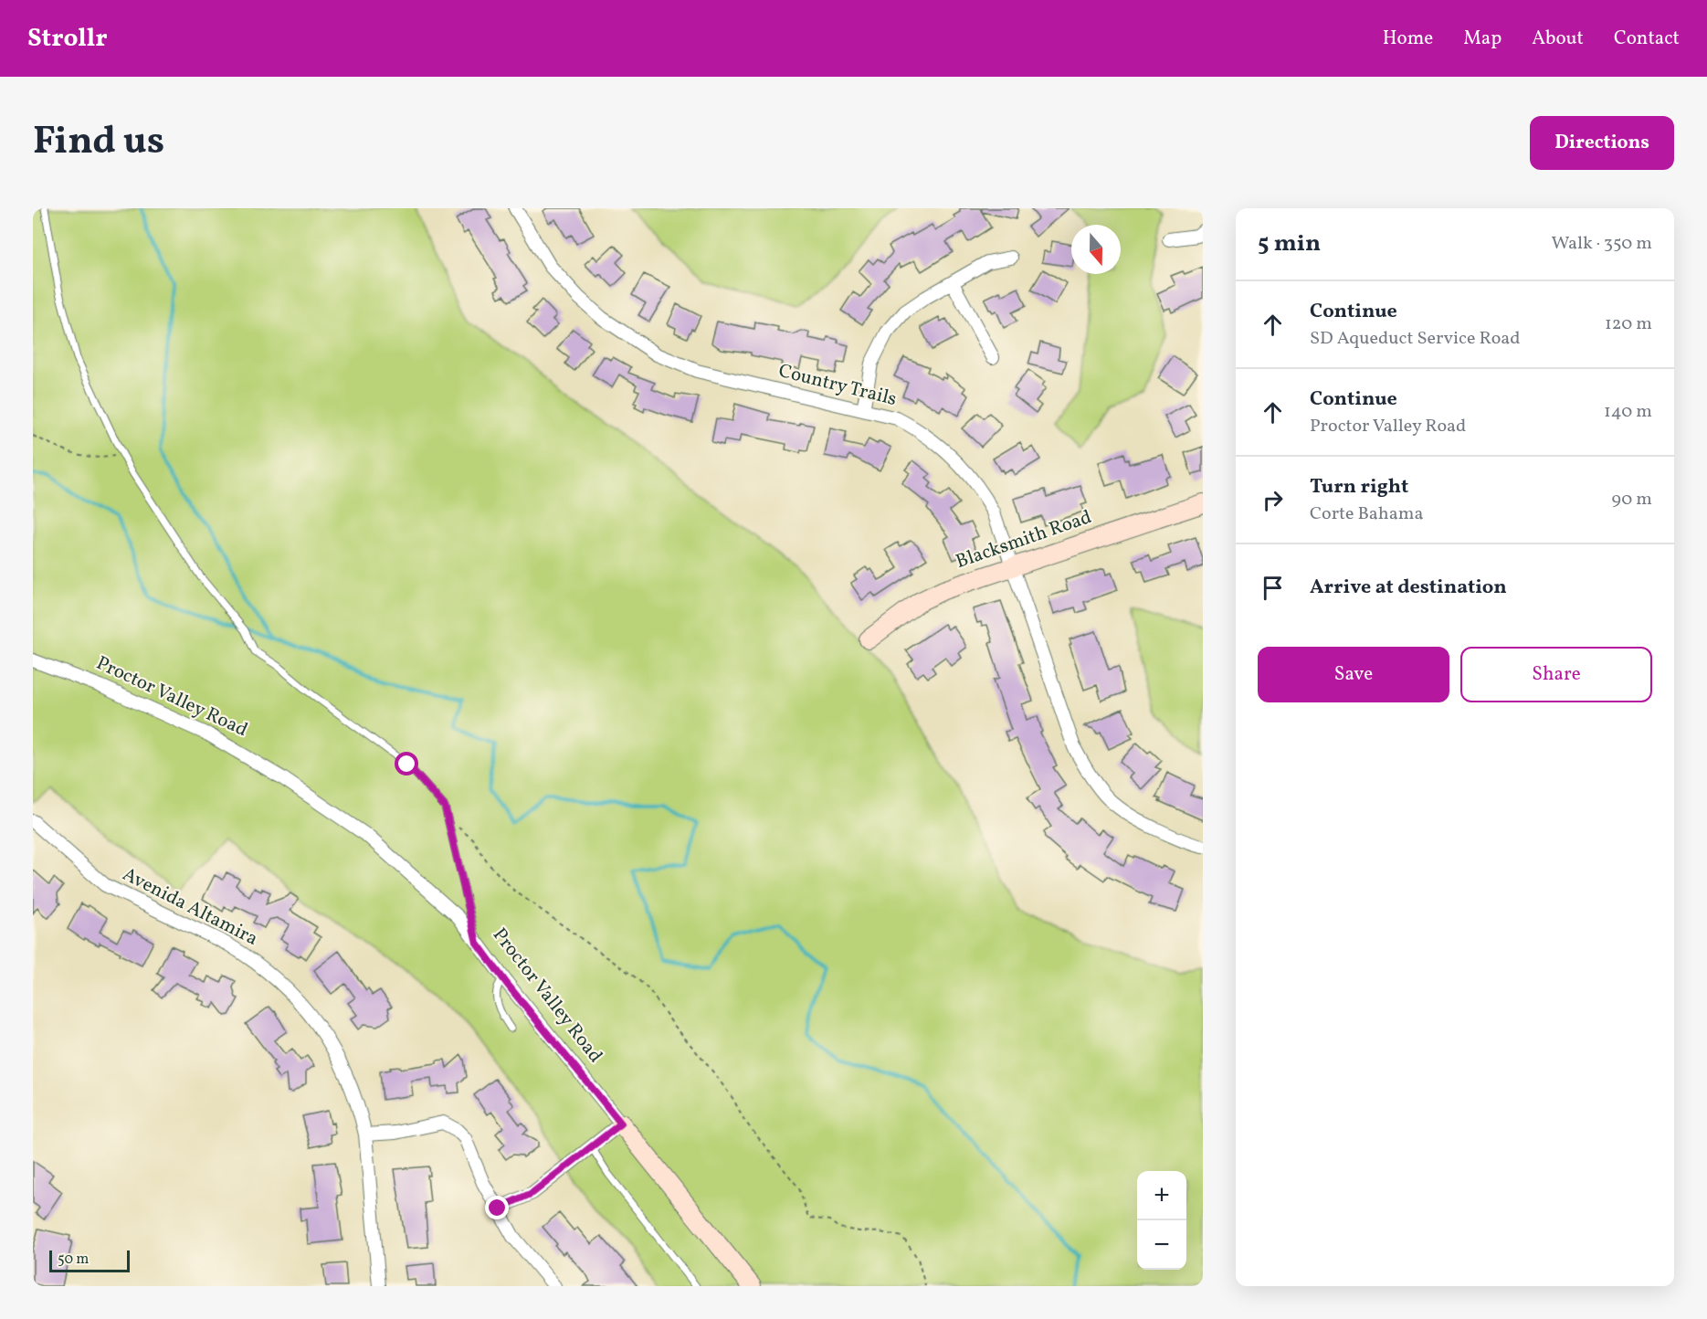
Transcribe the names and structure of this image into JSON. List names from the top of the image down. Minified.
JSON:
{"streets":{"street":["Country Trails","Blacksmith Road","Proctor Valley Road","Avenida Altamira"]},"crossings":[["Country Trails","Blacksmith Road"]],"scale_bar":"50 m","north":"bottom","page":{"header":"Strollr","nav":["Home","Map","About","Contact"],"title":"Find us","buttons":["Directions",["Save","Share"]],"heading":["5 min","Walk · 350 m"],"list":[["Continue","SD Aqueduct Service Road","120 m"],["Continue","Proctor Valley Road","140 m"],["Turn right","Corte Bahama","90 m"],"Arrive at destination"],"map_buttons":["+","−"],"scale":"50 m"}}
